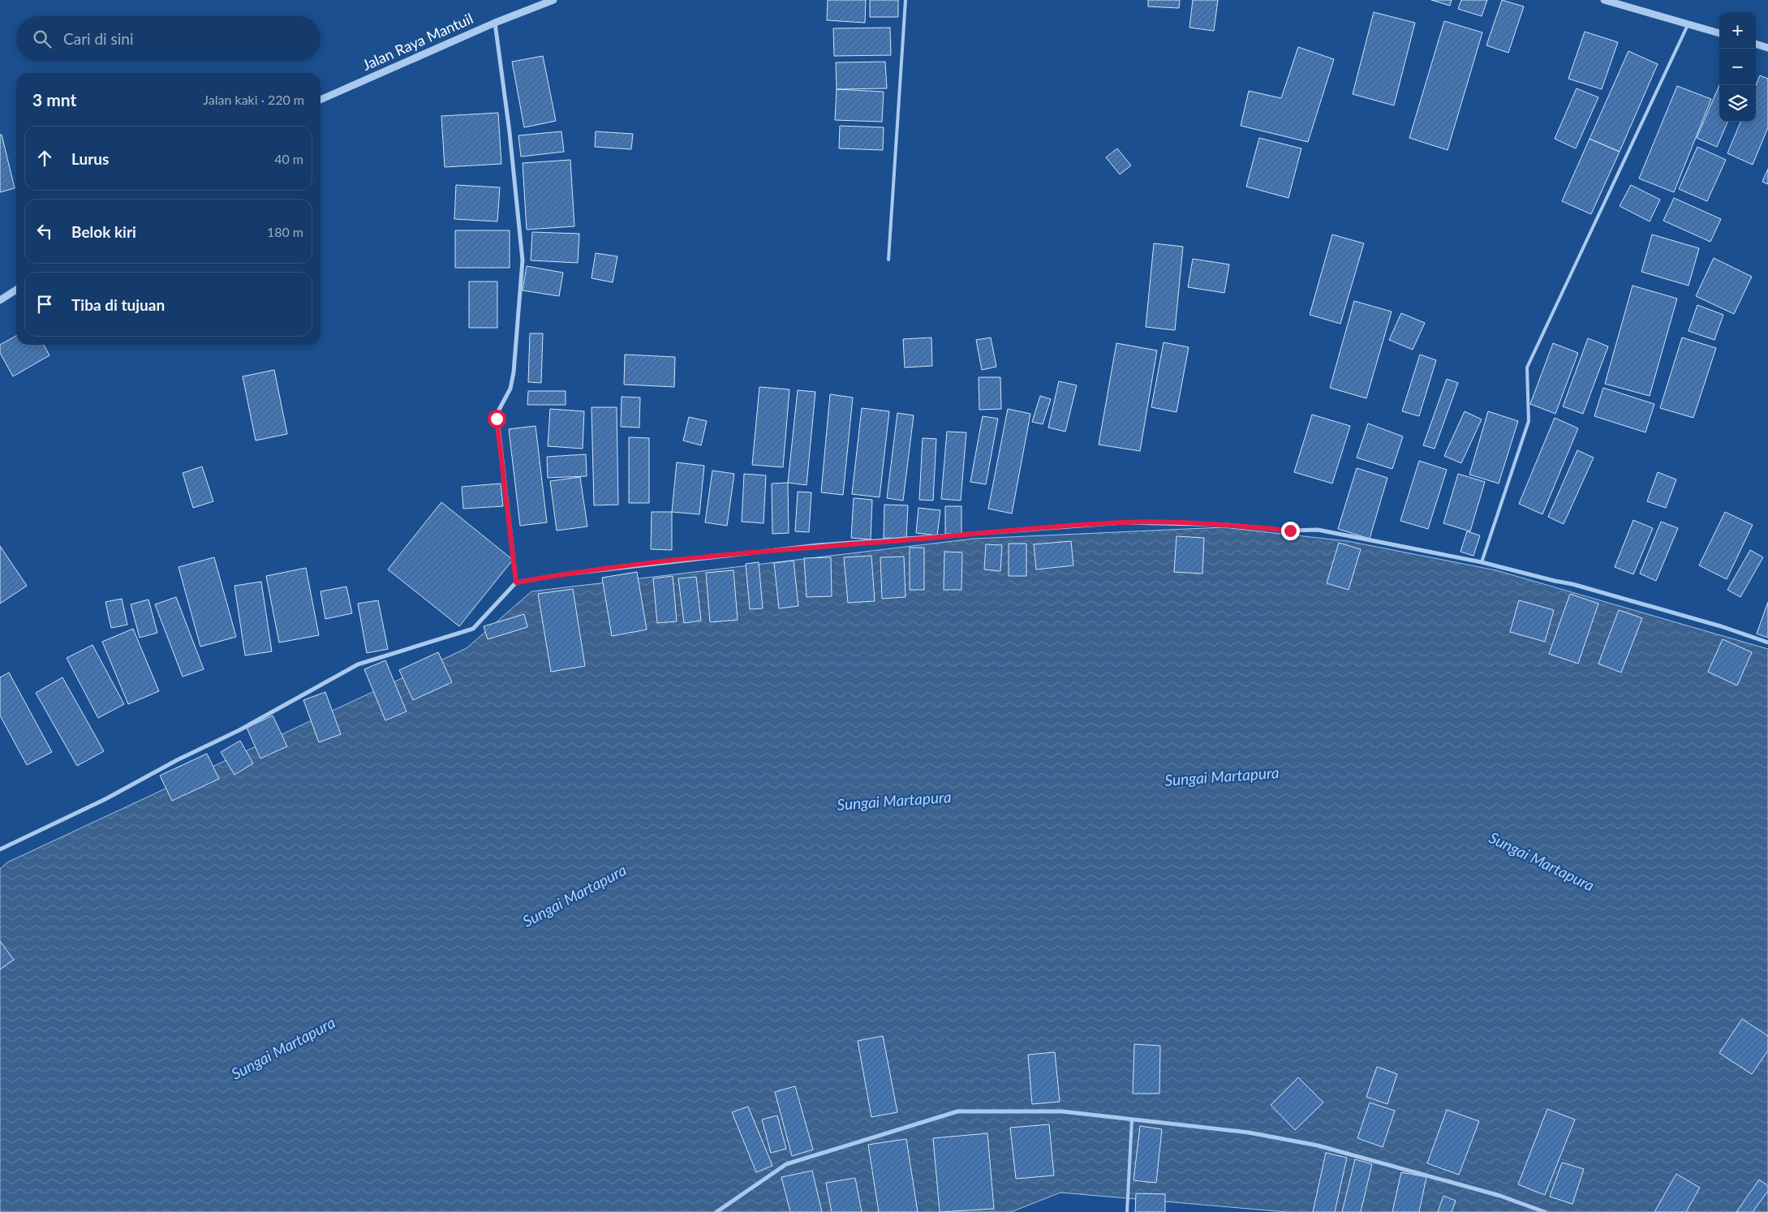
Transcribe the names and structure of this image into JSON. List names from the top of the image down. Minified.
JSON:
{"streets":{"street":["Jalan Raya Mantuil"]},"water":["Sungai Martapura"],"page":{"map_buttons":["+","−"],"search":"Cari di sini","heading":["3 mnt","Jalan kaki · 220 m"],"list":[["Lurus","40 m"],["Belok kiri","180 m"],"Tiba di tujuan"]}}
